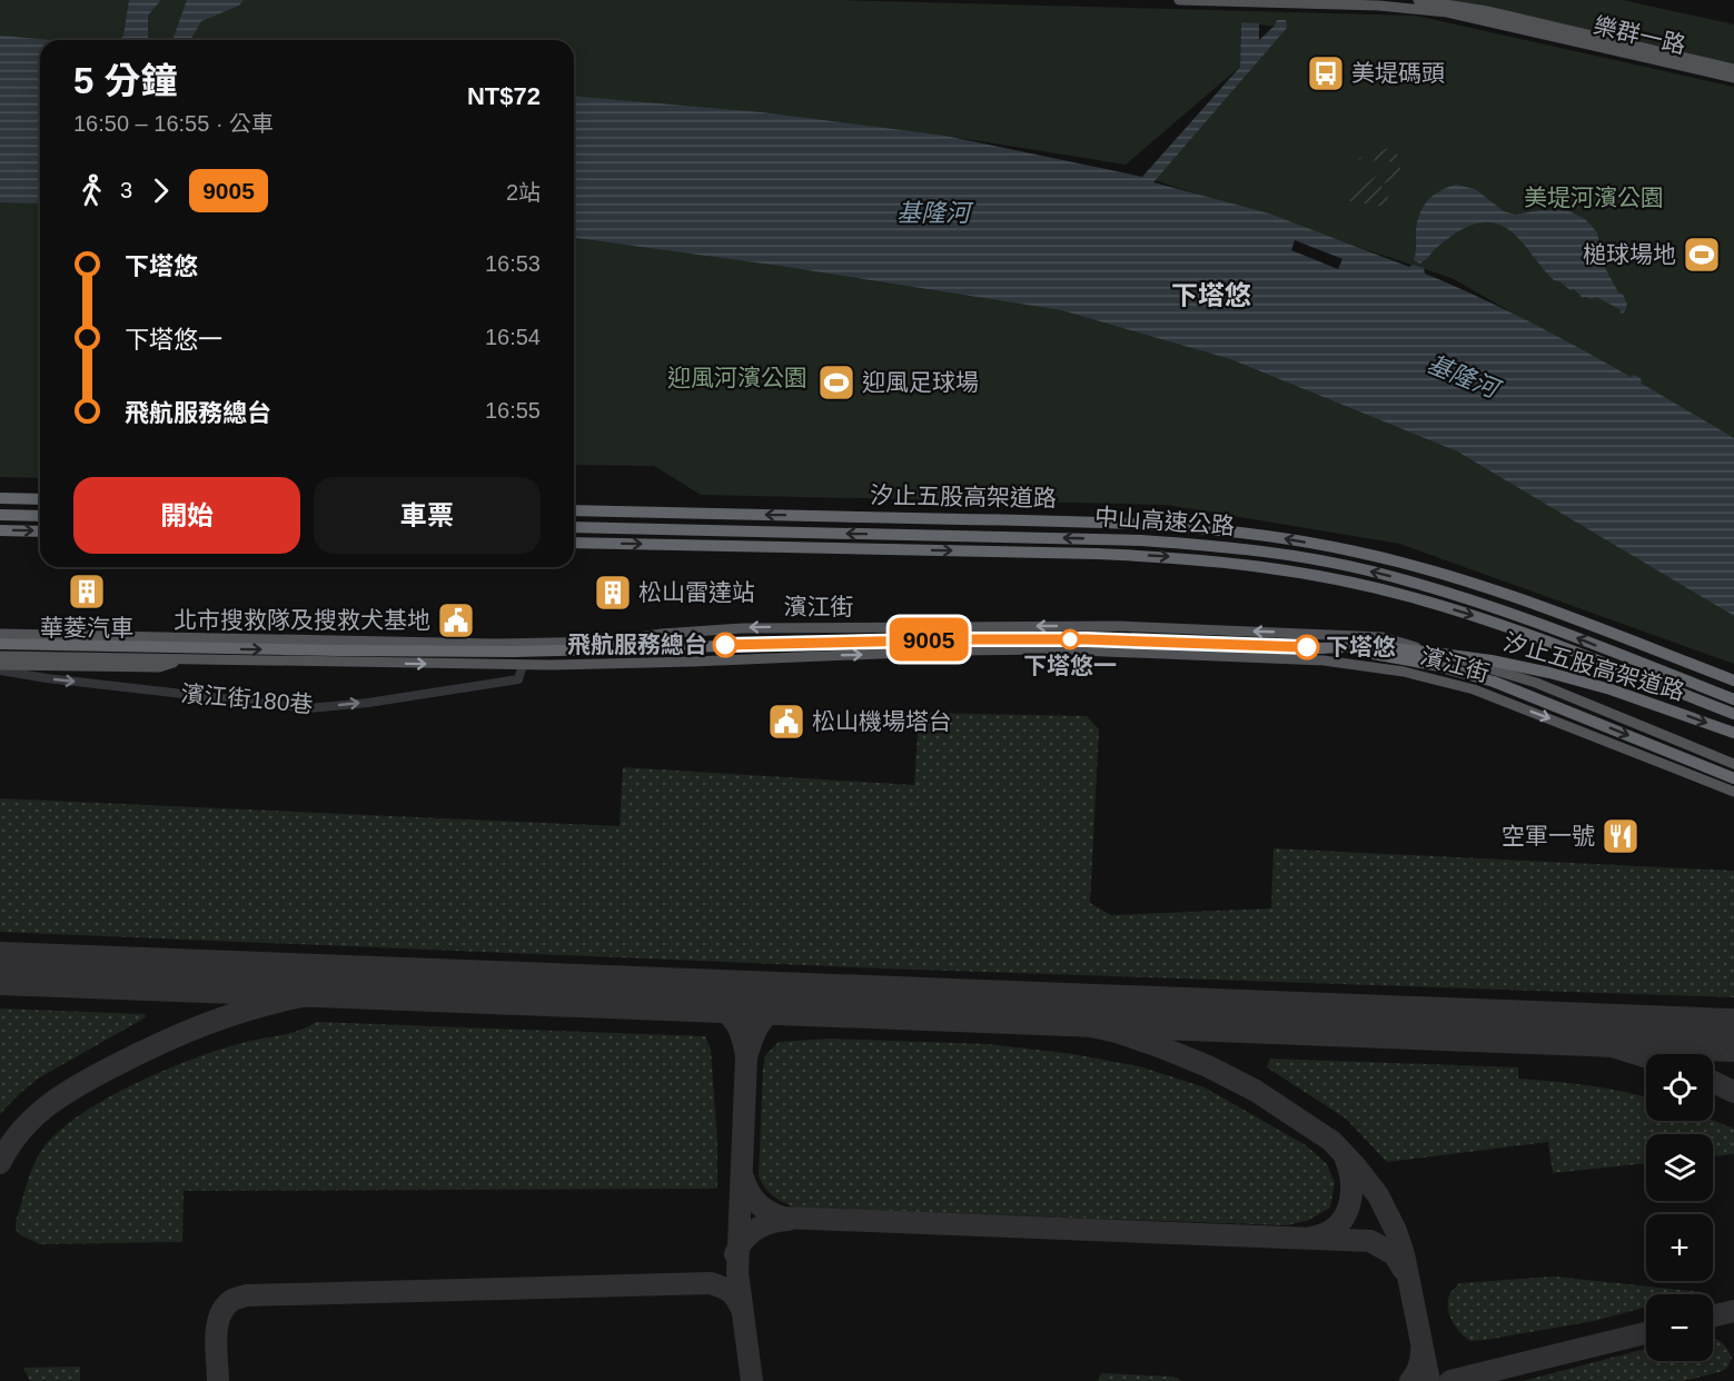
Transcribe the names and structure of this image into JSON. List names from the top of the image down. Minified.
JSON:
{"streets":{"highway":["汐止五股高架道路","中山高速公路"],"main road":["樂群一路","濱江街"],"street":["濱江街180巷"]},"crossings":[["濱江街","濱江街180巷"]],"one_way":["濱江街180巷"],"districts":["下塔悠"],"water":["基隆河"],"parks":["美堤河濱公園","迎風河濱公園"],"places":{"bus stop":["美堤碼頭"],"sports":["槌球場地","迎風足球場"],"building":["華菱汽車","松山雷達站"],"public building":["北市搜救隊及搜救犬基地","松山機場塔台"],"other":["下塔悠一","飛航服務總台","下塔悠"],"restaurant":["空軍一號"]},"lines":["bus line 9005"],"page":{"on_map":"9005","heading":["5 分鐘","16:50 – 16:55 · 公車","NT$72"],"legs":["3","9005","2站"],"list":[{"name":"下塔悠","value":"16:53"},{"name":"下塔悠一","value":"16:54"},{"name":"飛航服務總台","value":"16:55"}],"buttons":["開始","車票"],"map_buttons":["+","−"]}}
